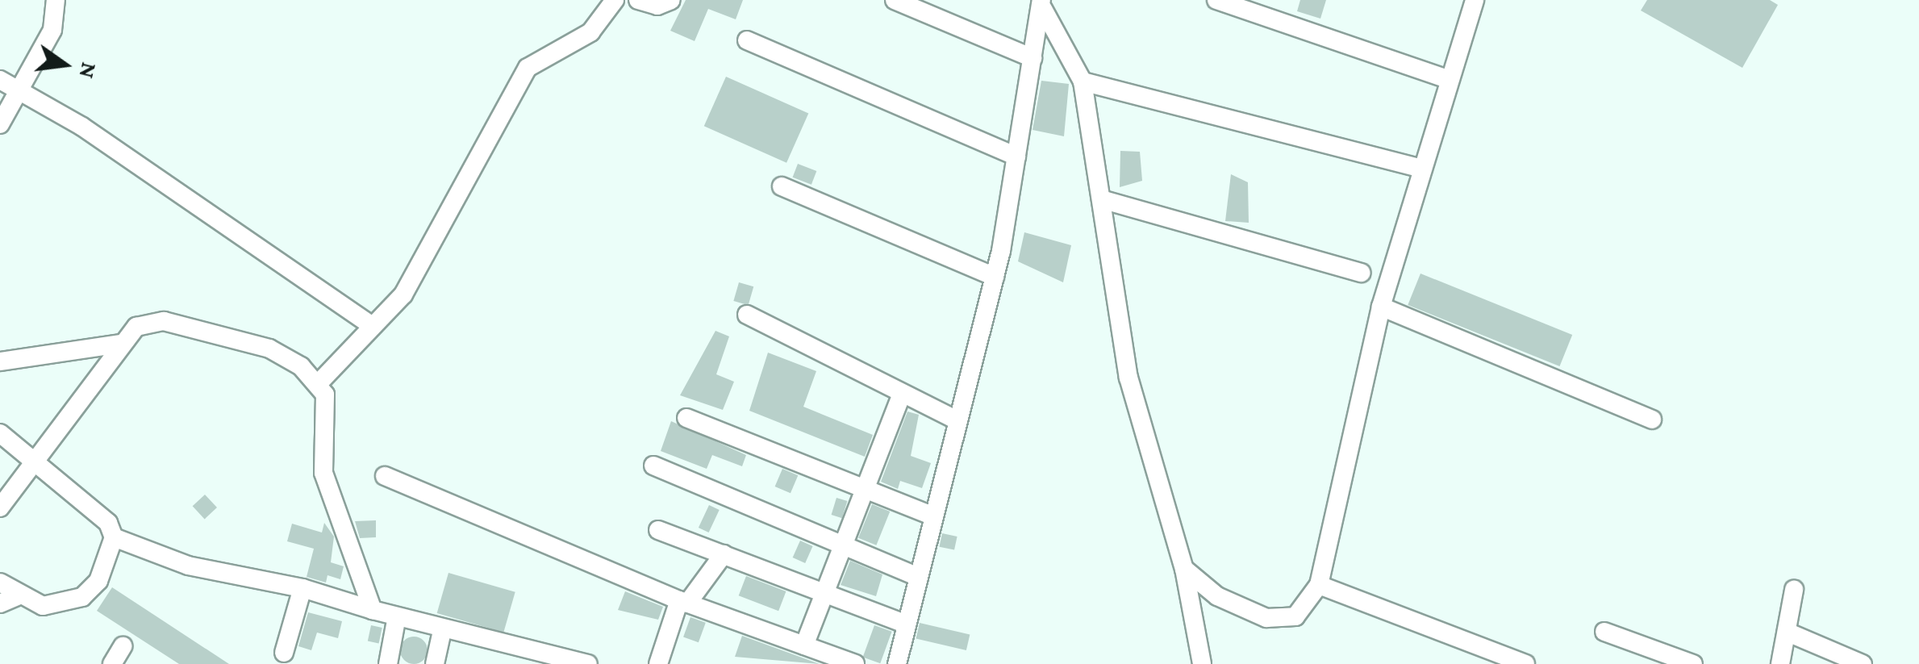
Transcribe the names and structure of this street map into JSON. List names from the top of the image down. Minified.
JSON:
{"north":"right"}
